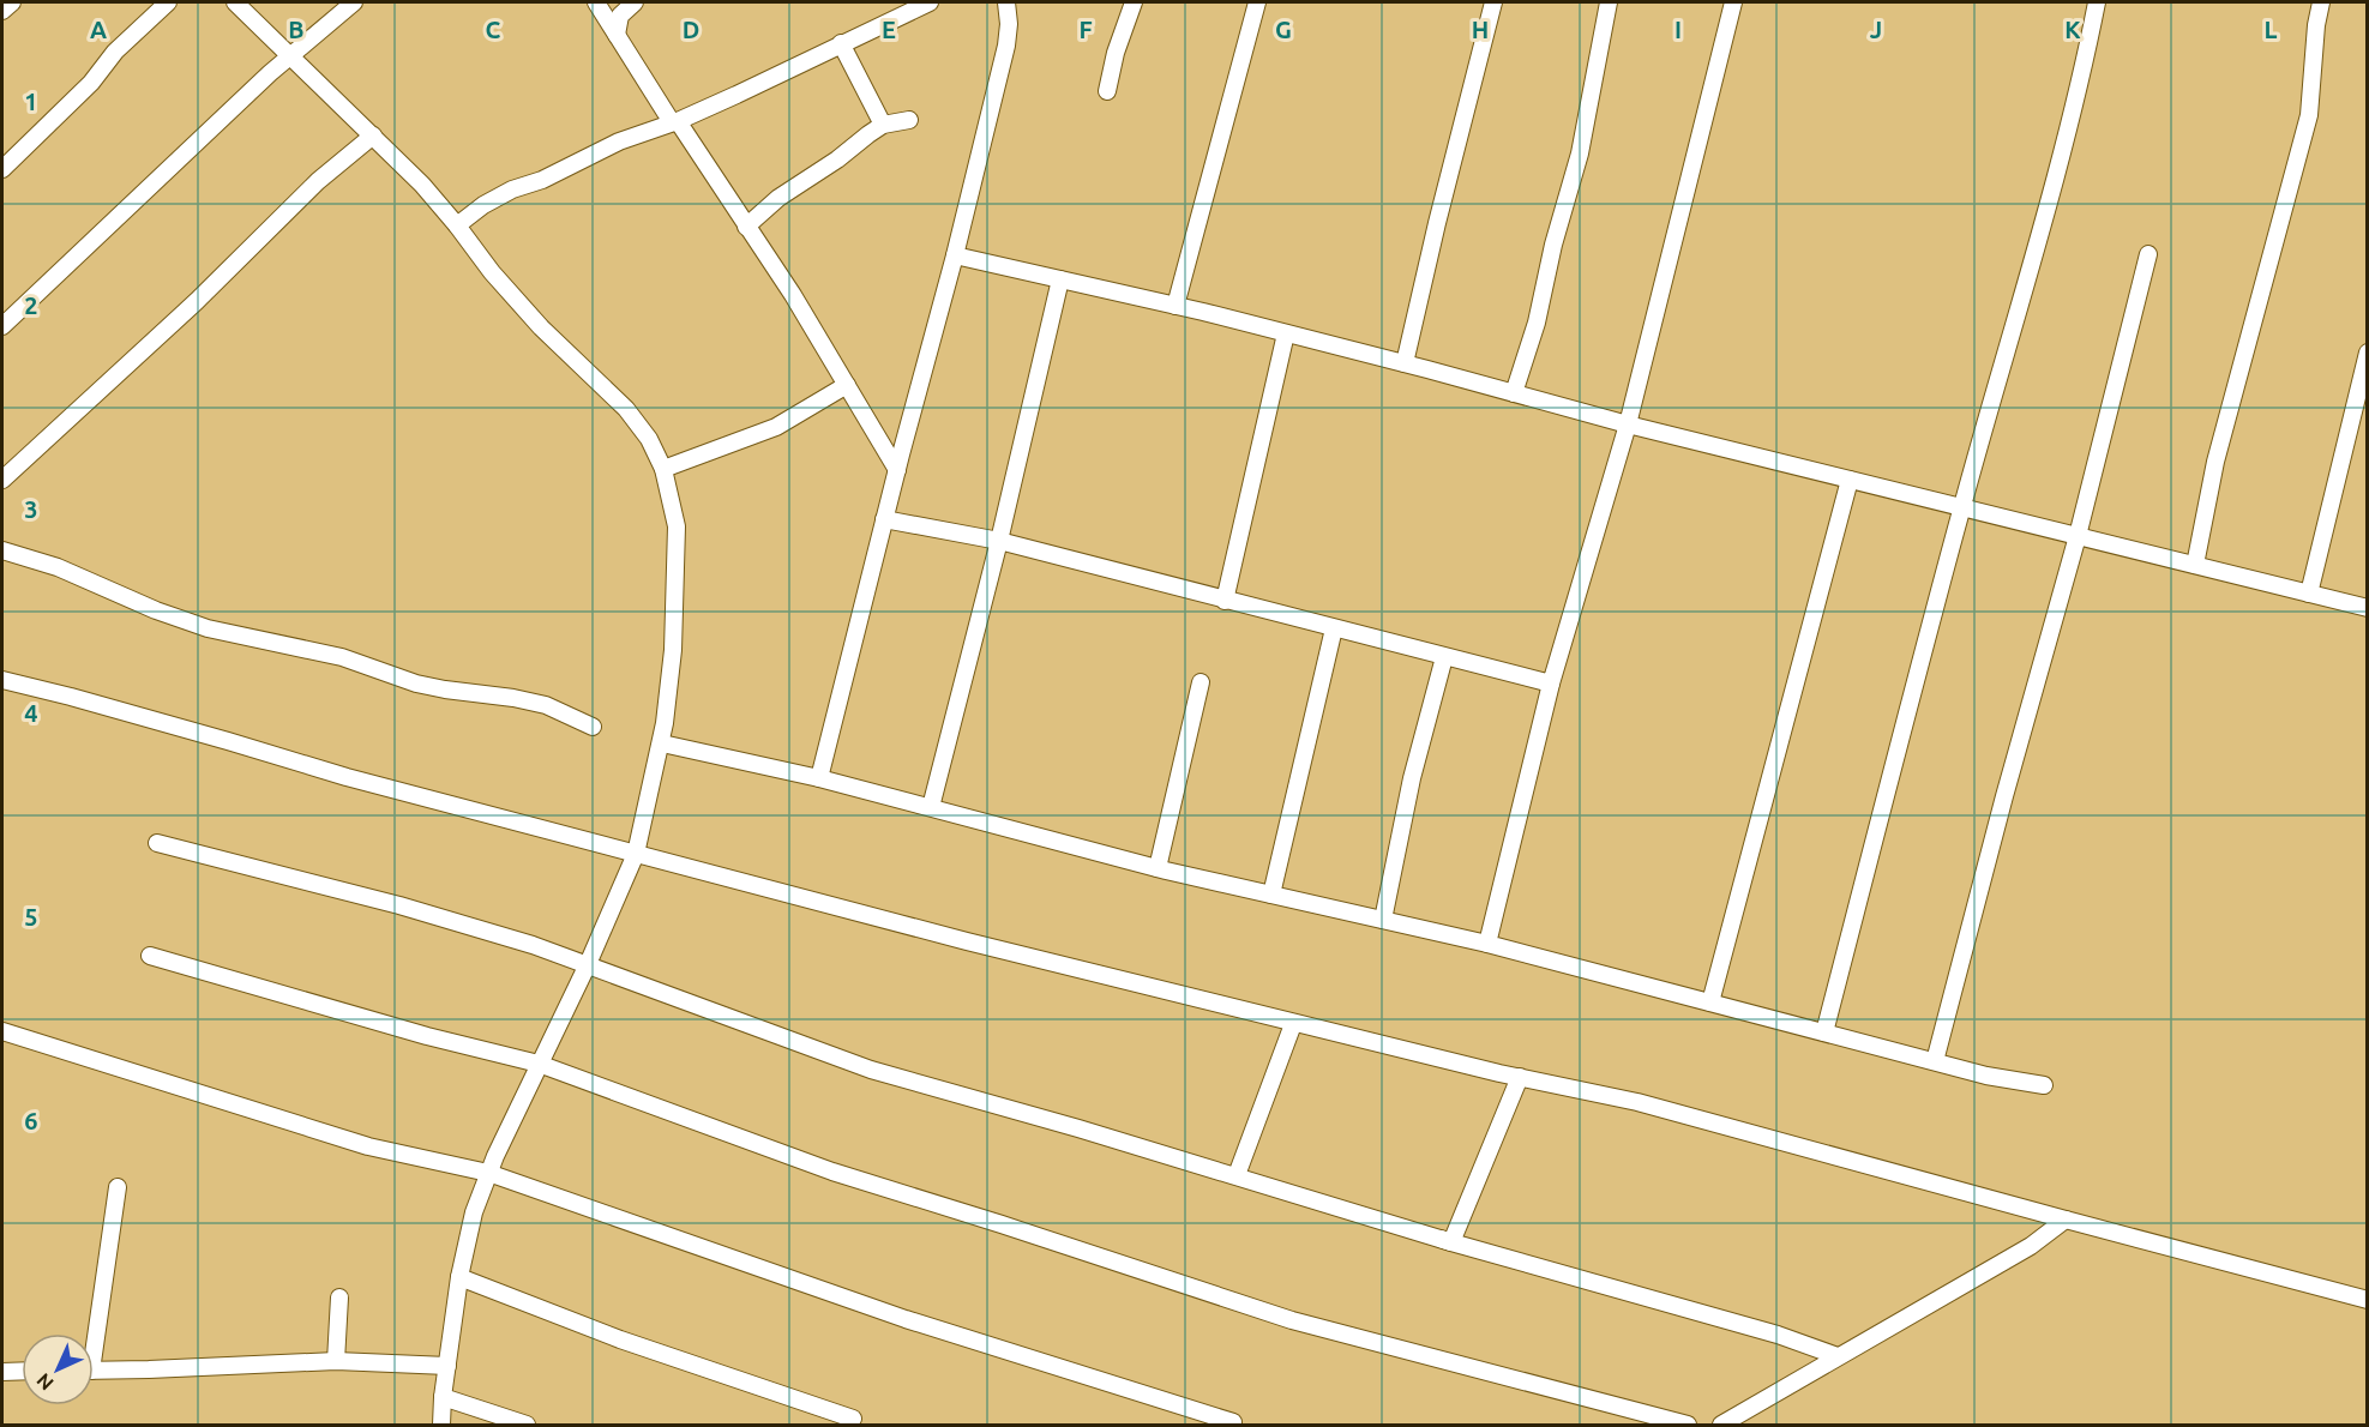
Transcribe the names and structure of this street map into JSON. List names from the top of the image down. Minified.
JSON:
{"north":"bottom left","grid":{"columns":["A","B","C","D","E","F","G","H","I","J","K","L"],"rows":["1","2","3","4","5","6"]}}
